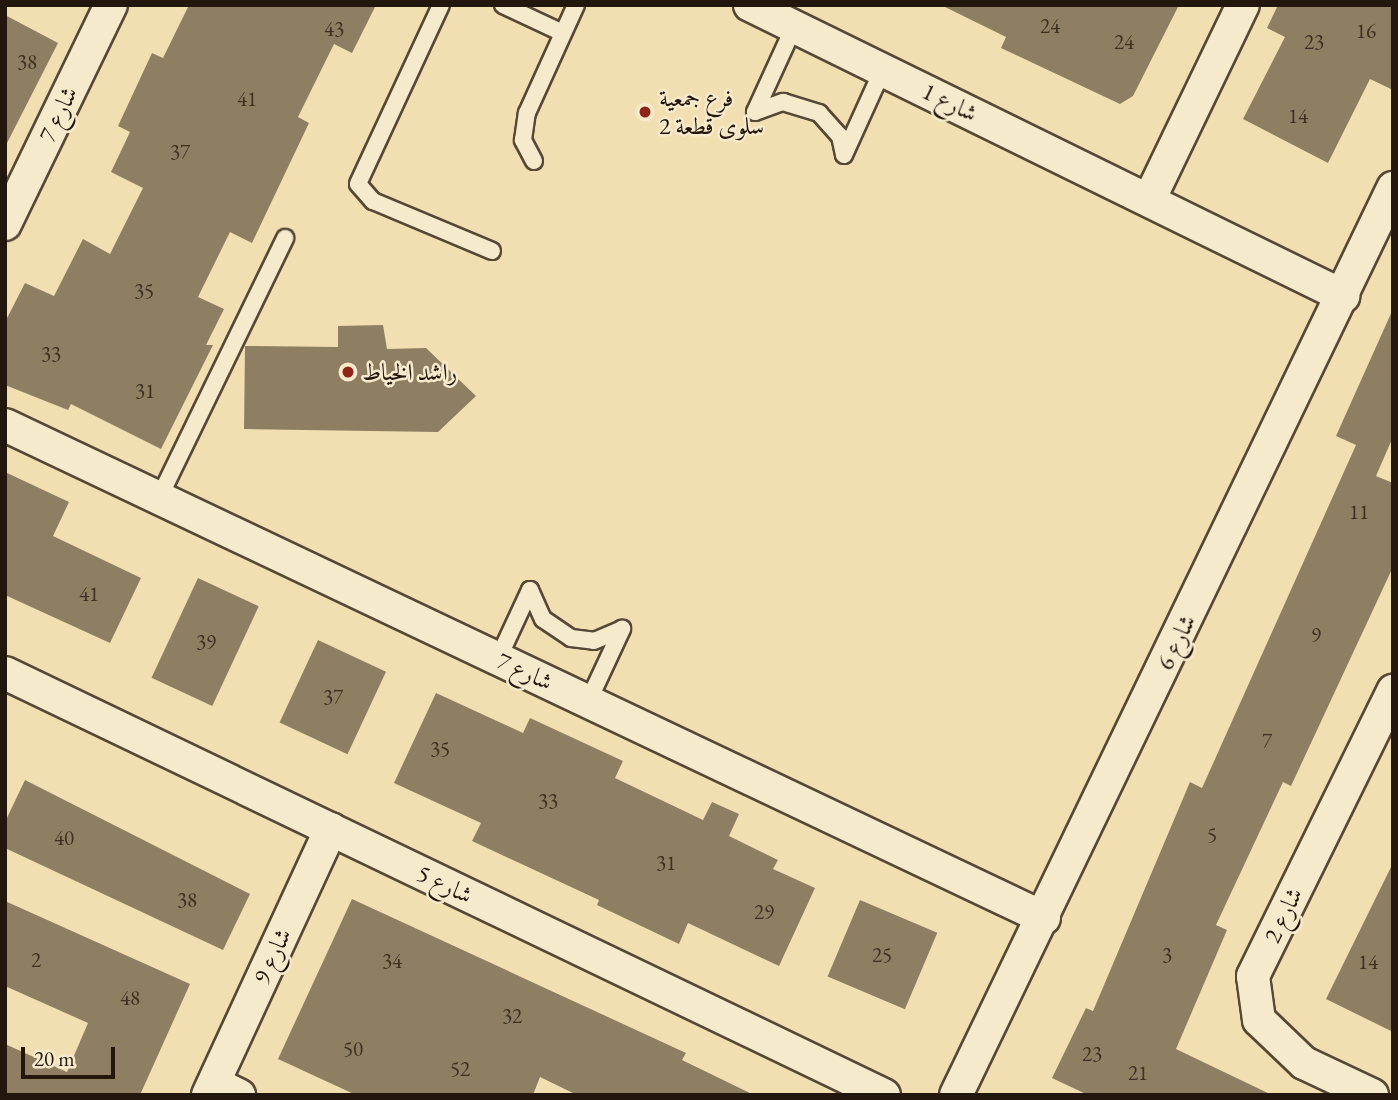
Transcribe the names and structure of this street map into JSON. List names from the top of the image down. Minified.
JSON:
{"streets":{"street":["شارع 1","شارع 7","شارع 6","شارع 5","شارع 2","شارع 9"]},"crossings":[["شارع 1","شارع 6"],["شارع 7","شارع 6"],["شارع 5","شارع 9"]],"places":["فرع جمعية سلوى قطعة 2","راشد الخياط"],"house_numbers":["24","43","16","24","23","38","41","14","37","35","33","31","11","41","9","39","37","7","35","33","5","40","31","38","29","25","3","2","34","14","48","32","50","23","52","21"],"scale_bar":"20 m"}
